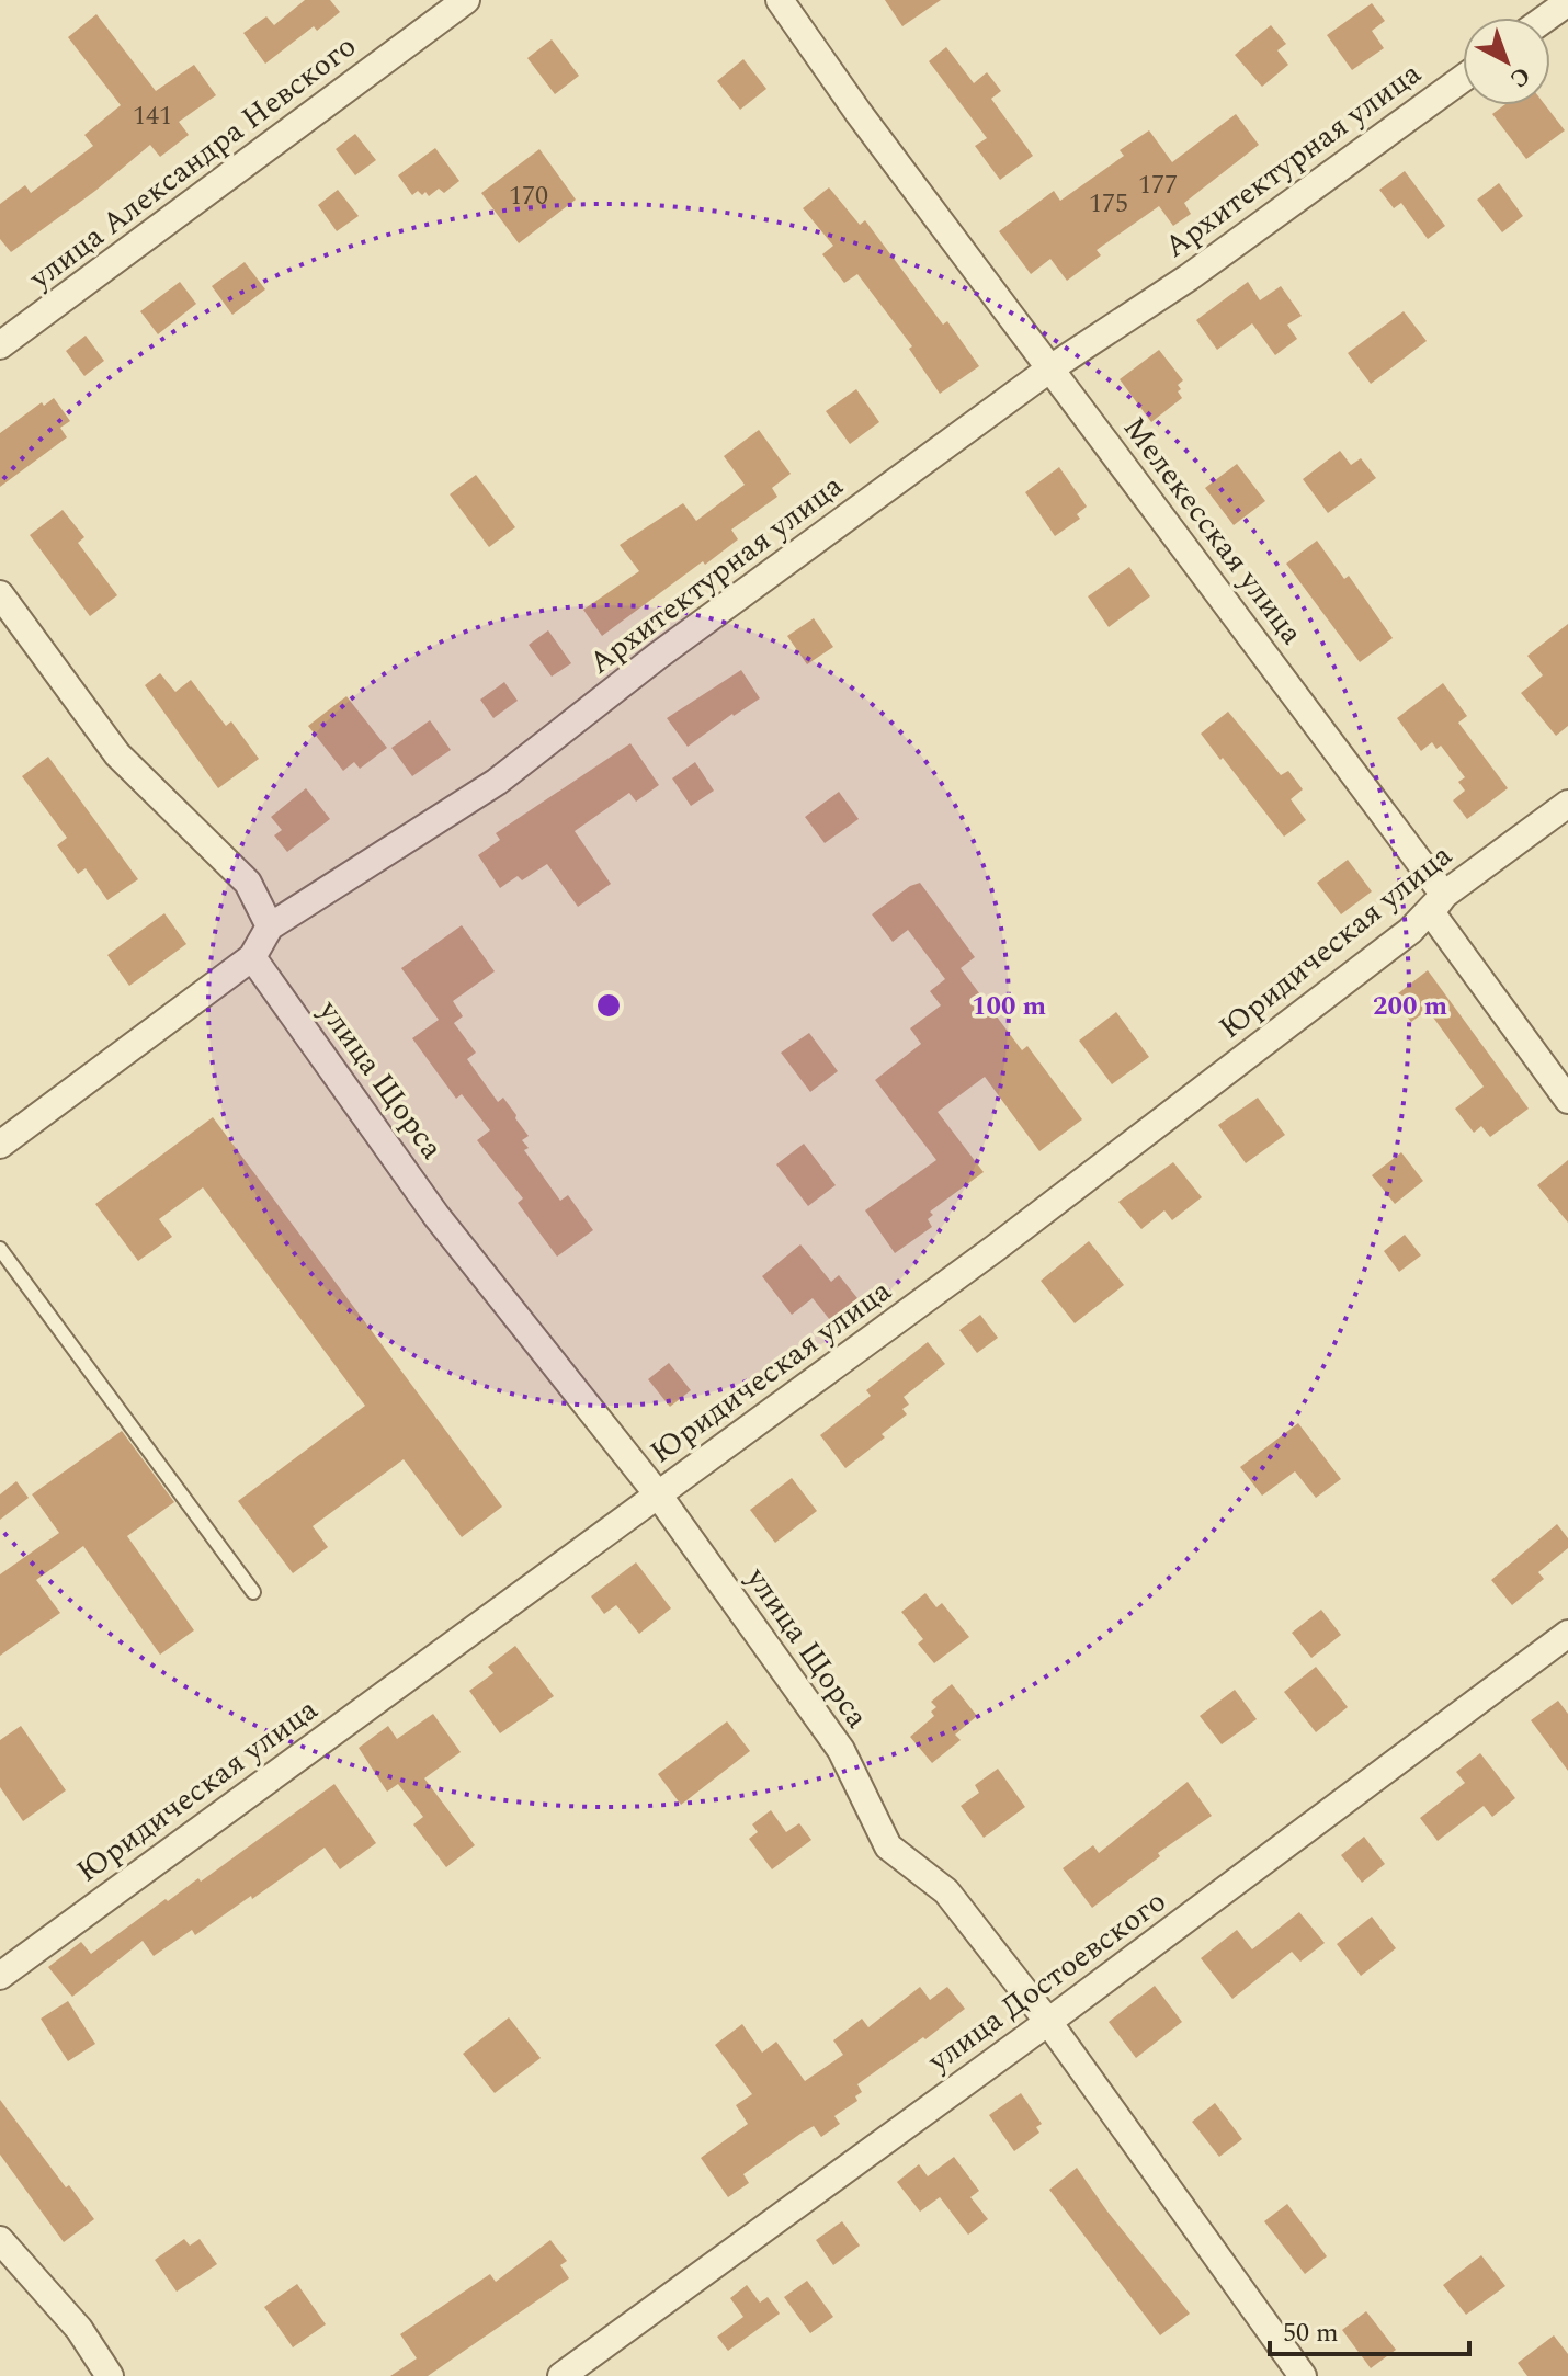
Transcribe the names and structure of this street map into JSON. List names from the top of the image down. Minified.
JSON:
{"streets":{"street":["Архитектурная улица","улица Александра Невского","Мелекесская улица","Юридическая улица","улица Щорса","улица Достоевского"]},"crossings":[["Архитектурная улица","Мелекесская улица"],["Архитектурная улица","улица Щорса"],["Мелекесская улица","Юридическая улица"],["Юридическая улица","улица Щорса"],["улица Щорса","улица Достоевского"]],"house_numbers":["141","177","170","175"],"scale_bar":"50 m","north":"bottom right","rings":["100 m","200 m"]}
